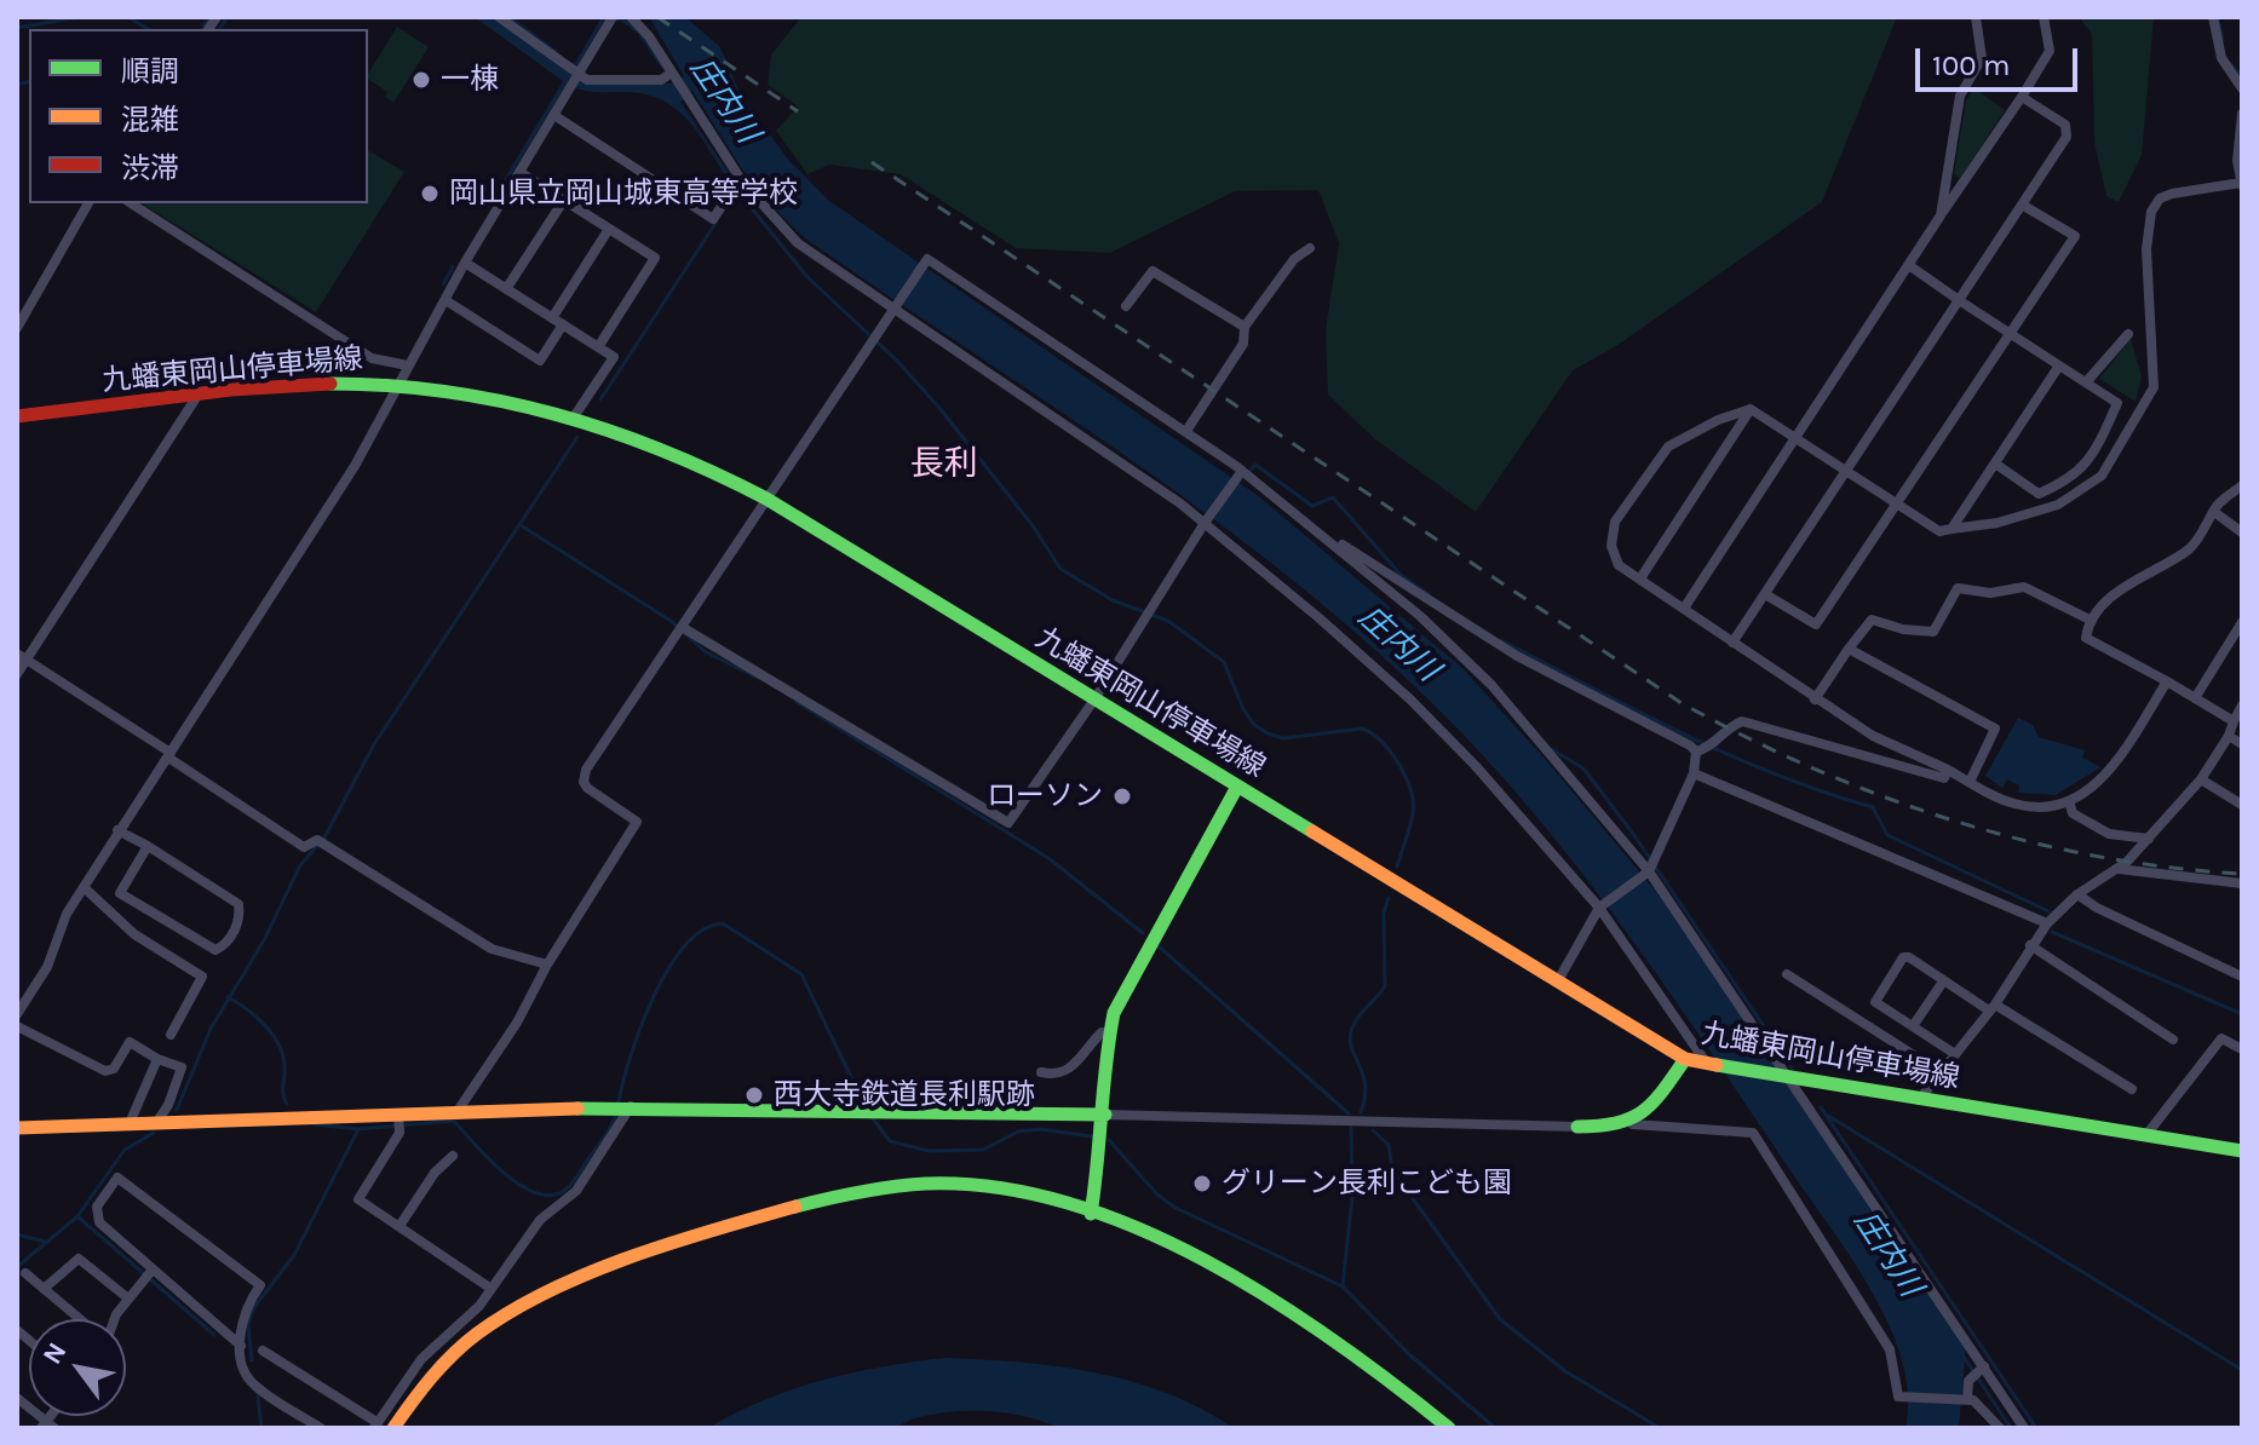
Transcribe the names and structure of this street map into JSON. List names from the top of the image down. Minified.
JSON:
{"streets":{"street":["九蟠東岡山停車場線"]},"districts":["長利"],"water":["庄内川"],"places":["一棟","岡山県立岡山城東高等学校","ローソン","西大寺鉄道長利駅跡","グリーン長利こども園"],"legend":["順調","混雑","渋滞"],"scale_bar":"100 m","north":"top left"}
